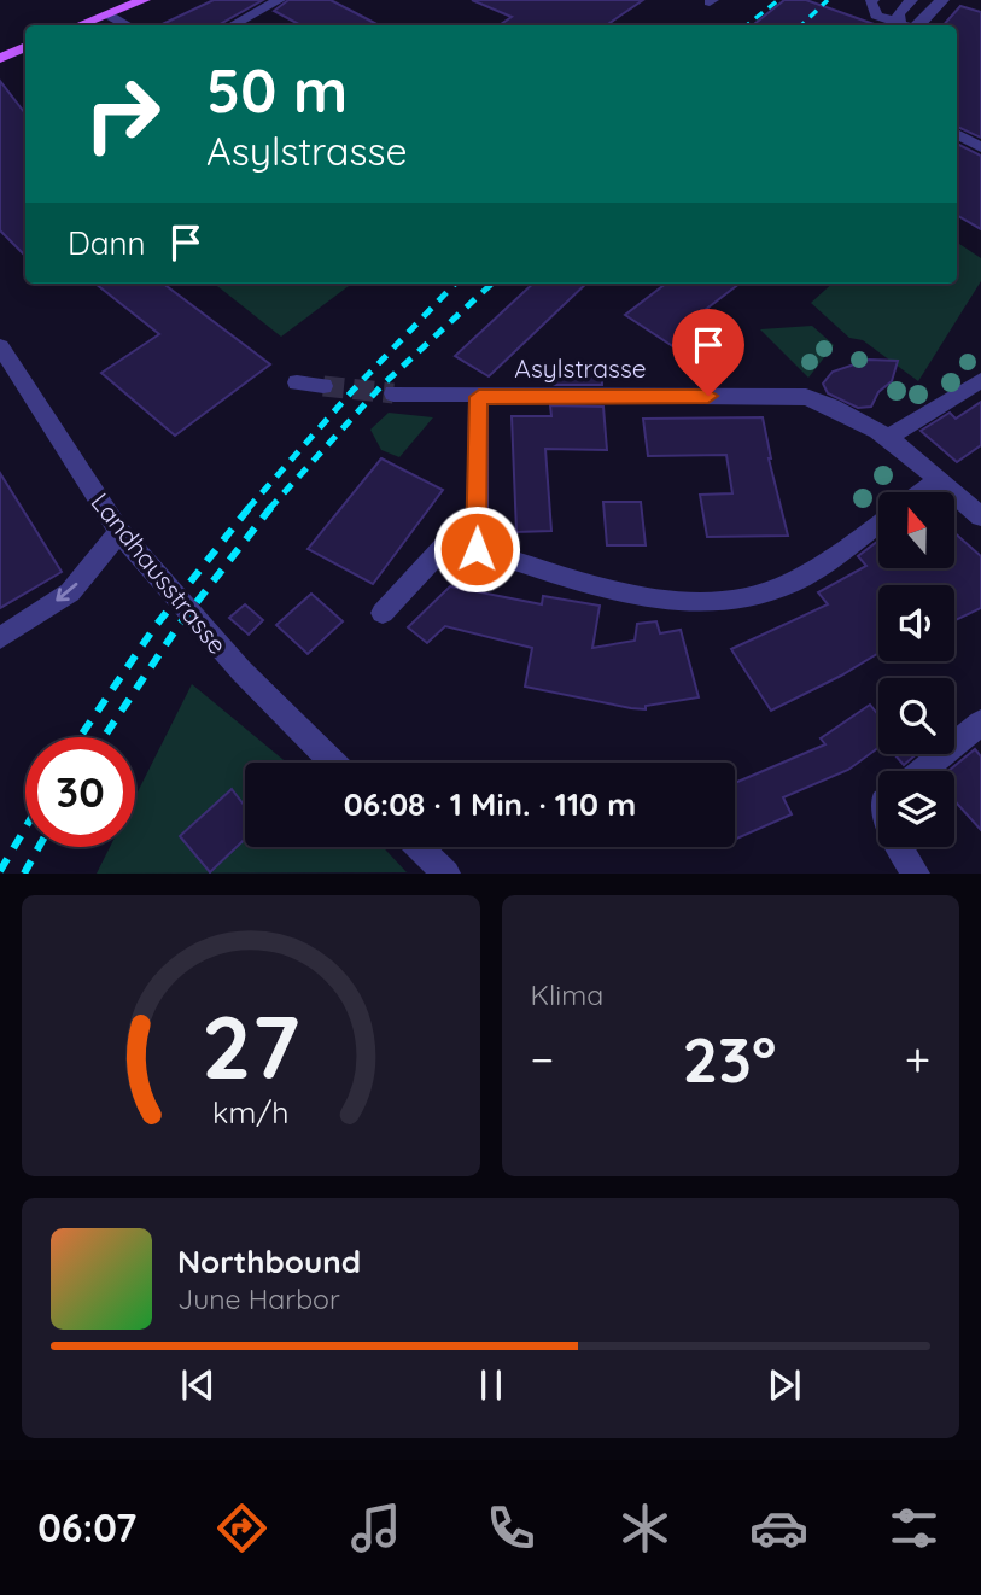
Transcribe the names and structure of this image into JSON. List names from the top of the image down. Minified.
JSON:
{"streets":{"street":["Asylstrasse","Landhausstrasse"]},"north":"top","page":{"turn":["50 m","Asylstrasse"],"then":"Dann","limit":"30","trip":"06:08 · 1 Min. · 110 m","tile":"Klima","heat":["−","23°","+"],"song":["Northbound","June Harbor"],"tabs":"06:07","gauge":["27","km/h"]}}
